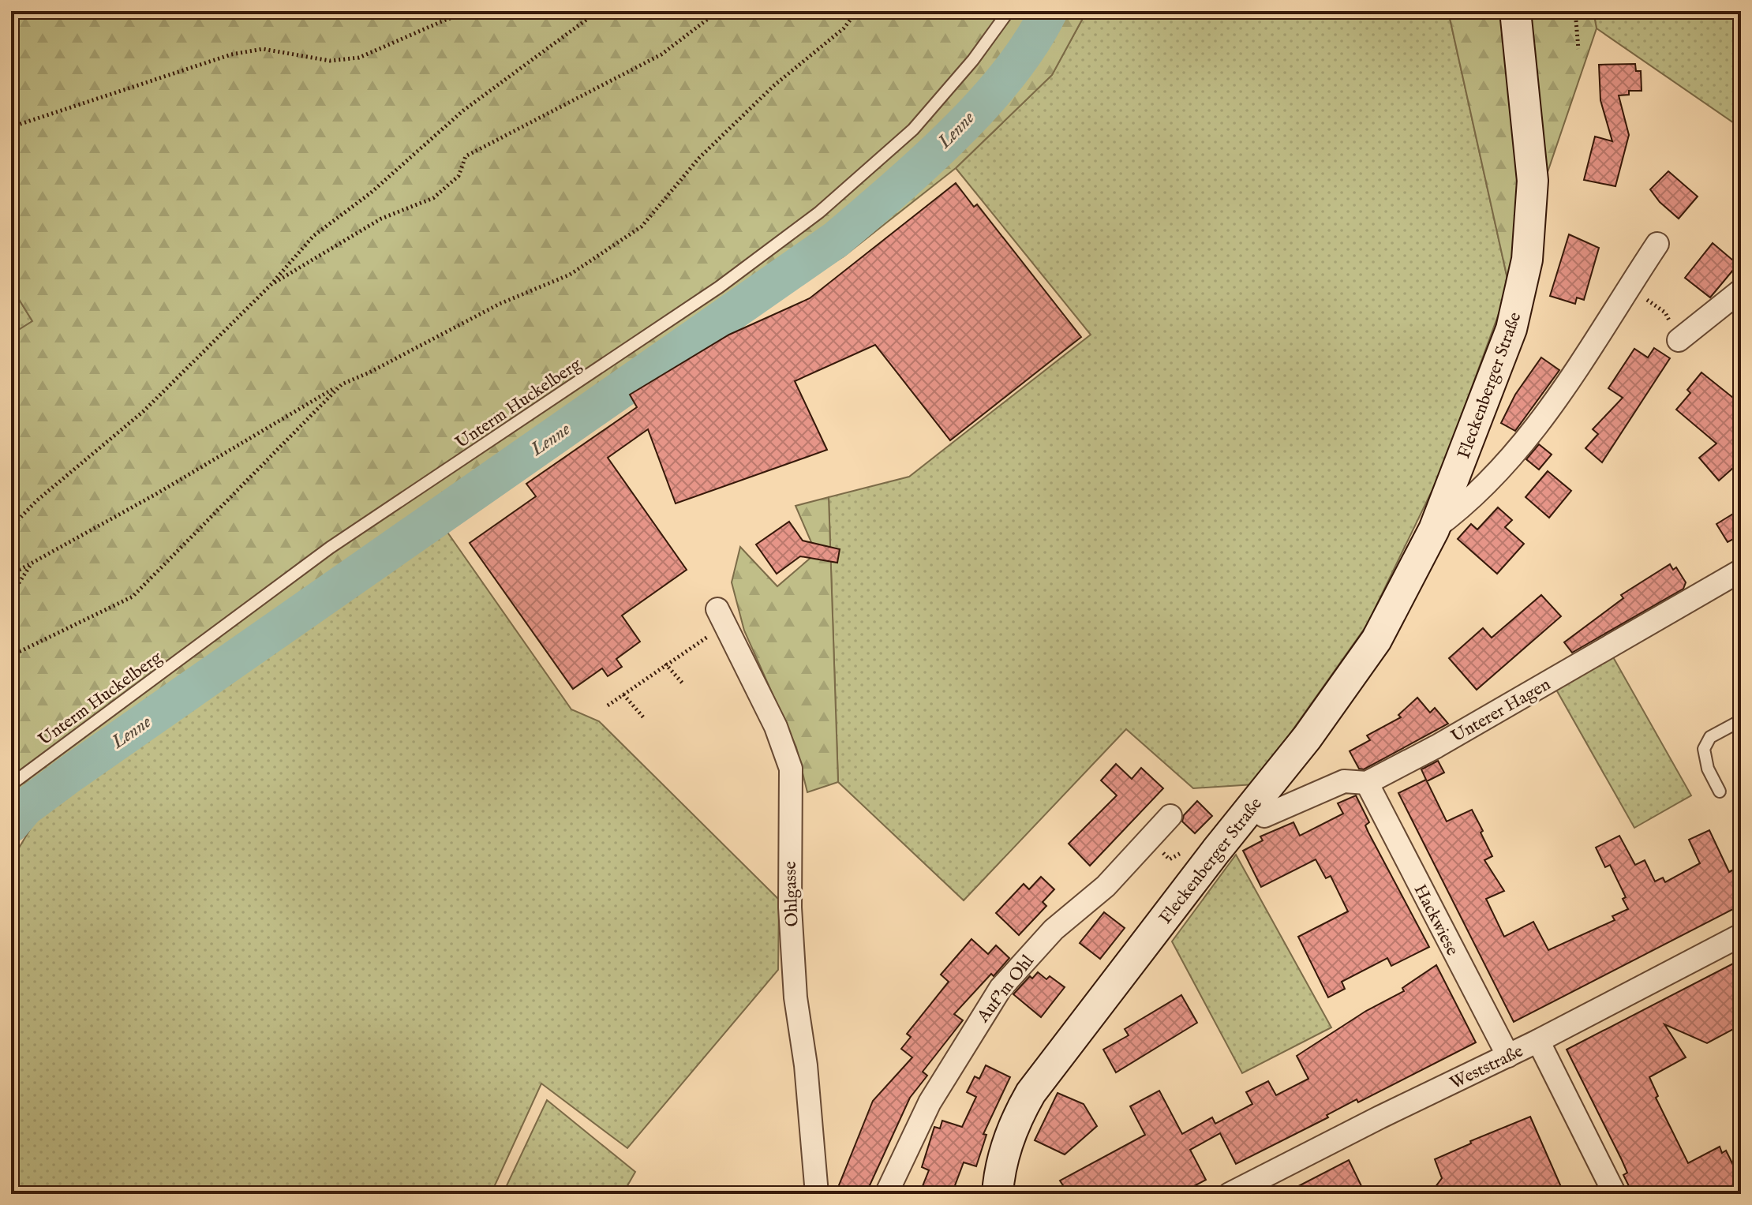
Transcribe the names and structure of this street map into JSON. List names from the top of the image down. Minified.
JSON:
{"streets":{"street":["Fleckenberger Straße","Unterer Hagen","Ohlgasse","Hackwiese","Auf'm Ohl","Weststraße"],"lane":["Unterm Huckelberg"]},"crossings":[["Fleckenberger Straße","Unterer Hagen"],["Unterer Hagen","Hackwiese"],["Hackwiese","Weststraße"]],"water":["Lenne"]}
